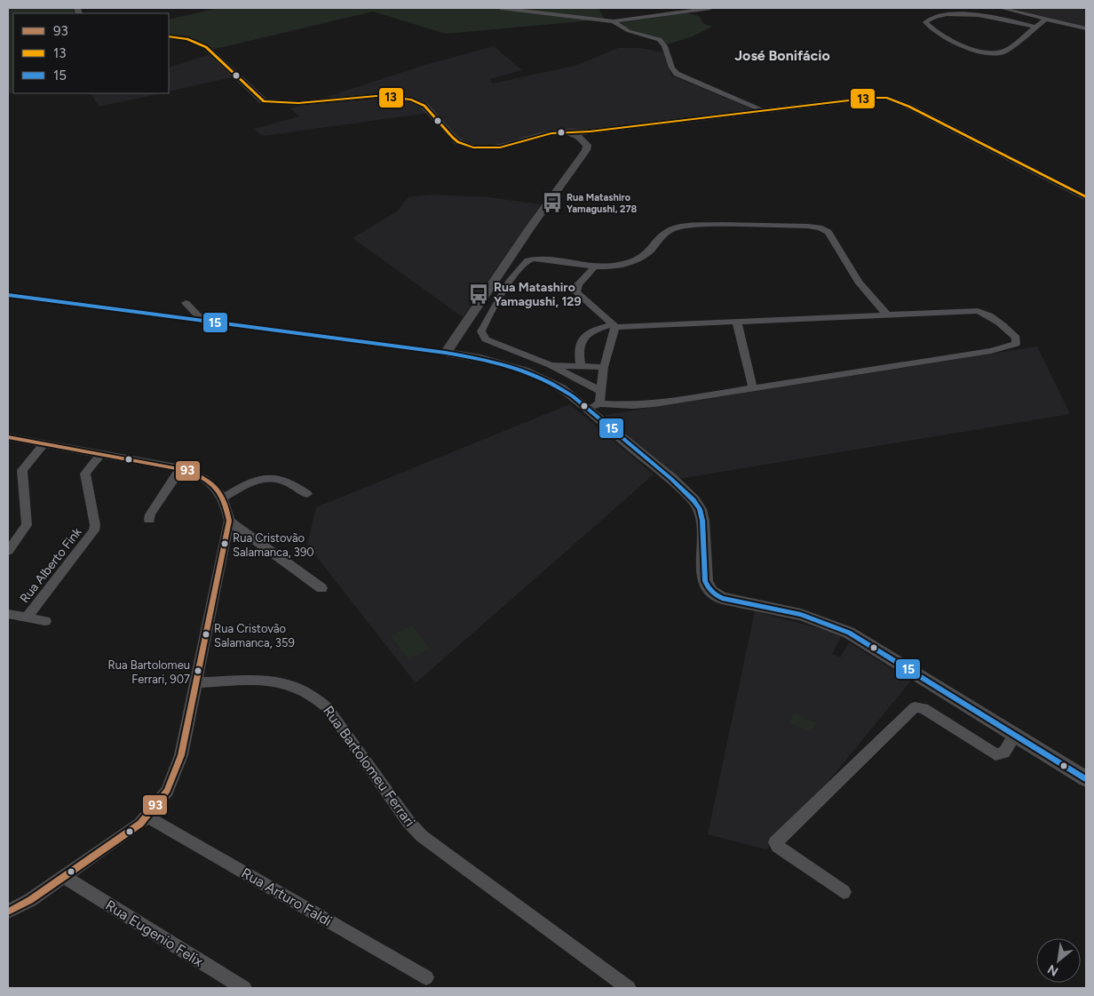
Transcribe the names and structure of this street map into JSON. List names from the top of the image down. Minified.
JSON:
{"streets":{"street":["Rua Alberto Fink","Rua Bartolomeu Ferrari","Rua Arturo Faldi","Rua Eugenio Felix"]},"districts":["José Bonifácio"],"places":{"bus stop":["Rua Matashiro Yamagushi, 278","Rua Matashiro Yamagushi, 129"],"other":["Rua Cristovão Salamanca, 390","Rua Cristovão Salamanca, 359","Rua Bartolomeu Ferrari, 907"]},"lines":["transit line 13","transit line 15","transit line 93"],"legend":["93","13","15"],"north":"bottom left"}
